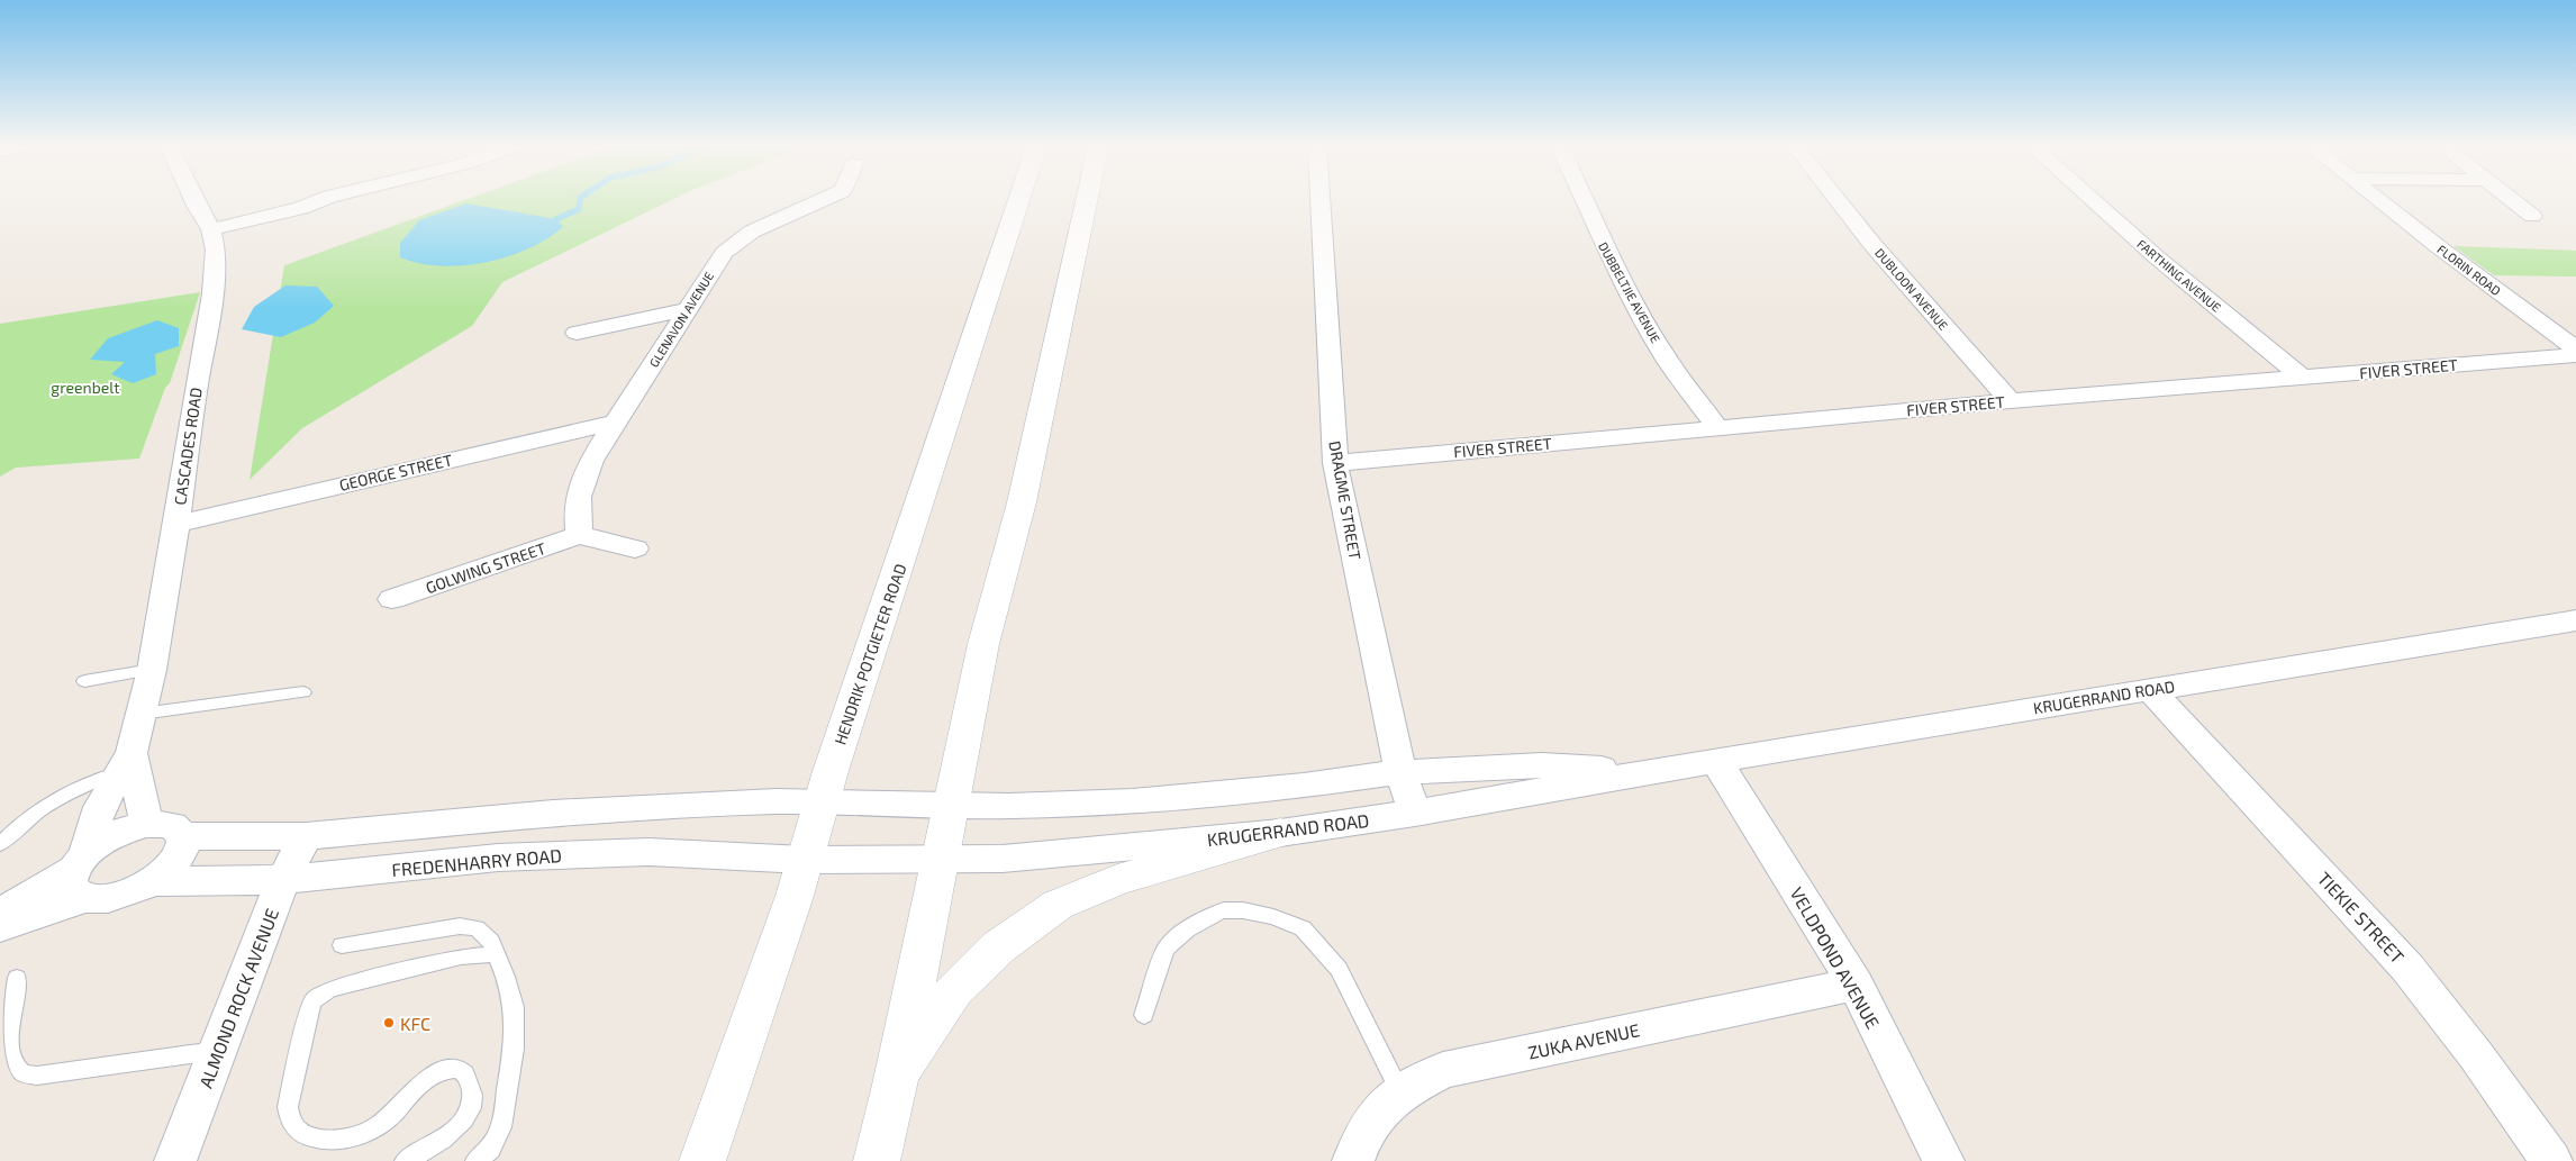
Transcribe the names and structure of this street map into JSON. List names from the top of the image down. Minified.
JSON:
{"streets":{"main road":["HENDRIK POTGIETER ROAD"],"street":["FLORIN ROAD","FARTHING AVENUE","DUBLOON AVENUE","DUBBELTJIE AVENUE","GLENAVON AVENUE","FIVER STREET","CASCADES ROAD","GEORGE STREET","DRAGME STREET","GOLWING STREET","KRUGERRAND ROAD","FREDENHARRY ROAD","TIEKIE STREET","VELDPOND AVENUE","ALMOND ROCK AVENUE","ZUKA AVENUE"]},"crossings":[["FARTHING AVENUE","FIVER STREET"],["DUBLOON AVENUE","FIVER STREET"],["DUBBELTJIE AVENUE","FIVER STREET"],["GLENAVON AVENUE","GEORGE STREET"],["GLENAVON AVENUE","GOLWING STREET"],["FIVER STREET","DRAGME STREET"],["CASCADES ROAD","GEORGE STREET"],["DRAGME STREET","KRUGERRAND ROAD"],["HENDRIK POTGIETER ROAD","KRUGERRAND ROAD"],["HENDRIK POTGIETER ROAD","FREDENHARRY ROAD"],["KRUGERRAND ROAD","FREDENHARRY ROAD"],["KRUGERRAND ROAD","TIEKIE STREET"],["KRUGERRAND ROAD","VELDPOND AVENUE"],["FREDENHARRY ROAD","ALMOND ROCK AVENUE"],["VELDPOND AVENUE","ZUKA AVENUE"]],"parks":["greenbelt"],"places":["KFC"]}
